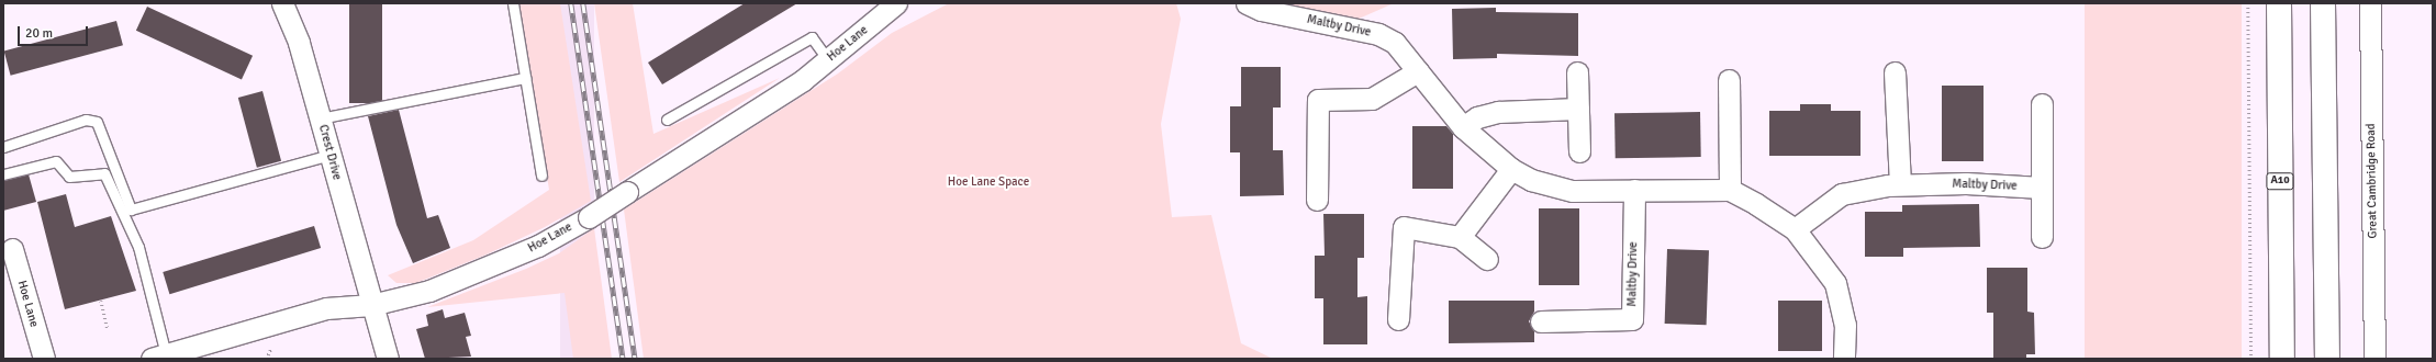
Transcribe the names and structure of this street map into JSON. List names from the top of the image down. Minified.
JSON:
{"streets":{"highway":["A10"],"street":["Maltby Drive","Hoe Lane","Crest Drive","Great Cambridge Road"]},"crossings":[["Hoe Lane","Crest Drive"]],"parks":["Hoe Lane Space"],"scale_bar":"20 m"}
